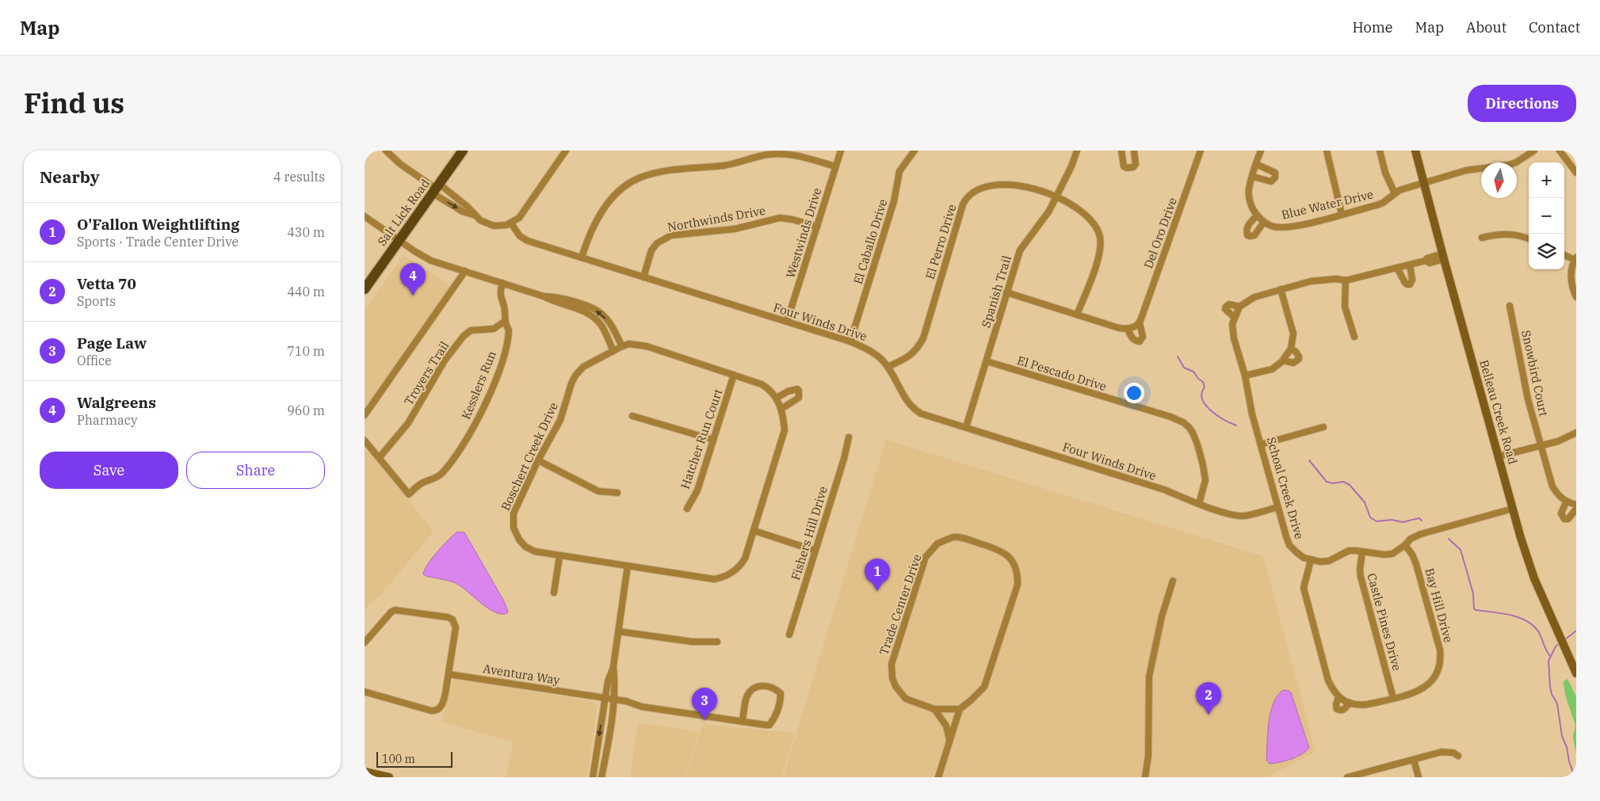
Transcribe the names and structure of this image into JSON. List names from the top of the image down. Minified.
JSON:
{"streets":{"main road":["Salt Lick Road","Belleau Creek Road"],"street":["Blue Water Drive","Northwinds Drive","Westwinds Drive","Del Oro Drive","El Caballo Drive","El Perro Drive","Spanish Trail","Four Winds Drive","Troyers Trail","El Pescado Drive","Snowbird Court","Kesslers Run","Hatcher Run Court","Boschert Creek Drive","Schoal Creek Drive","Fishers Hill Drive","Trade Center Drive","Bay Hill Drive","Castle Pines Drive","Aventura Way"]},"crossings":[["Blue Water Drive","Belleau Creek Road"],["Northwinds Drive","Westwinds Drive"],["Northwinds Drive","Four Winds Drive"],["Westwinds Drive","Four Winds Drive"],["El Caballo Drive","Four Winds Drive"],["El Perro Drive","Spanish Trail"],["El Perro Drive","Four Winds Drive"],["Spanish Trail","Four Winds Drive"],["Spanish Trail","El Pescado Drive"],["Four Winds Drive","El Pescado Drive"],["Four Winds Drive","Schoal Creek Drive"],["Troyers Trail","Kesslers Run"],["Belleau Creek Road","Schoal Creek Drive"],["Hatcher Run Court","Boschert Creek Drive"],["Schoal Creek Drive","Bay Hill Drive"],["Bay Hill Drive","Castle Pines Drive"]],"scale_bar":"100 m","north":"bottom","page":{"header":"Map","nav":["Home","Map","About","Contact"],"title":"Find us","buttons":["Directions",["Save","Share"]],"heading":["Nearby","4 results"],"map_buttons":["+","−"],"list":[{"mark":"1","name":"O'Fallon Weightlifting","note":"Sports · Trade Center Drive","value":"430 m"},{"mark":"2","name":"Vetta 70","note":"Sports","value":"440 m"},{"mark":"3","name":"Page Law","note":"Office","value":"710 m"},{"mark":"4","name":"Walgreens","note":"Pharmacy","value":"960 m"}],"pins":["4","1","2","3"],"scale":"100 m"}}
